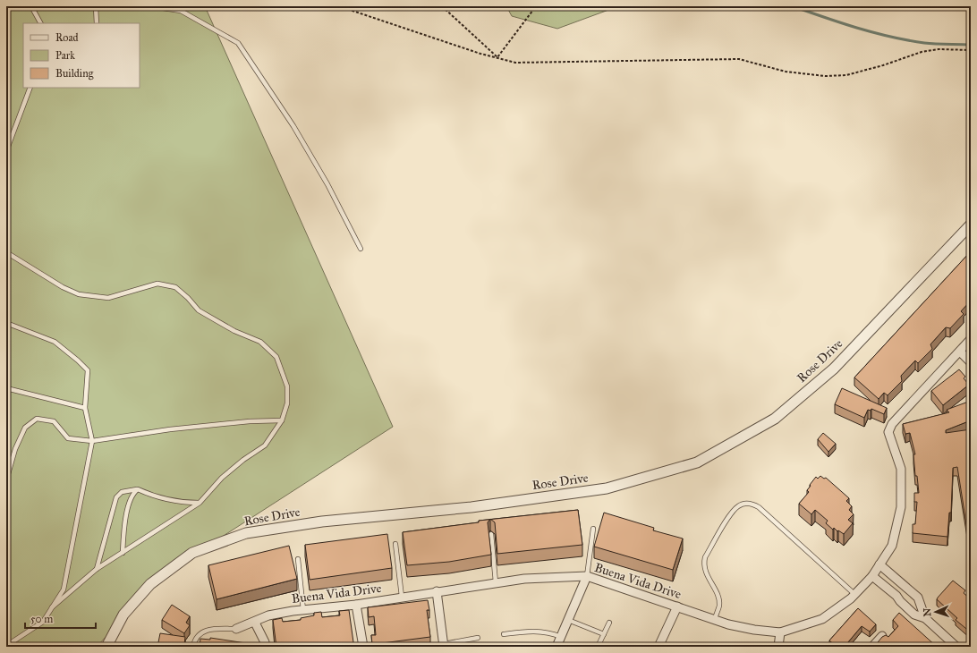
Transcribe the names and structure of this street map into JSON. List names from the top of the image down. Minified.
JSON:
{"streets":{"street":["Rose Drive","Buena Vida Drive"]},"legend":["Road","Park","Building"],"scale_bar":"50 m","north":"left"}
